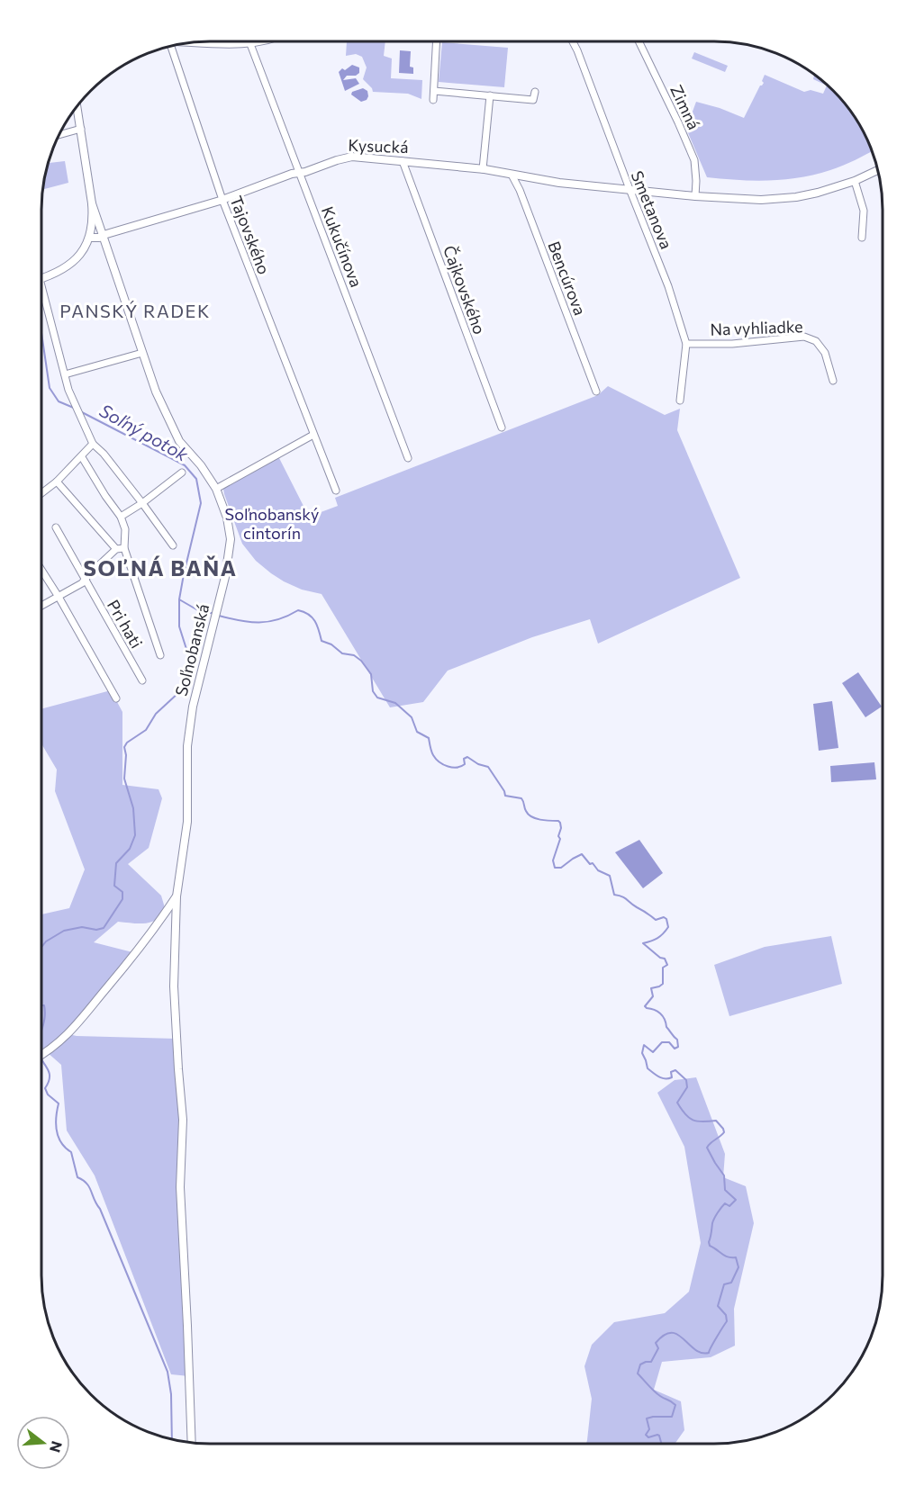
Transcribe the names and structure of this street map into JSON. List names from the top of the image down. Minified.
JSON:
{"streets":{"street":["Zimná","Kysucká","Smetanova","Tajovského","Kukučínova","Bencúrova","Čajkovského","Na vyhliadke","Pri hati","Soľnobanská"]},"crossings":[["Zimná","Kysucká"],["Kysucká","Smetanova"],["Kysucká","Tajovského"],["Kysucká","Kukučínova"],["Kysucká","Bencúrova"],["Kysucká","Čajkovského"],["Kysucká","Soľnobanská"],["Smetanova","Na vyhliadke"]],"districts":["PANSKÝ RADEK","SOĽNÁ BAŇA"],"water":["Soľný potok"],"parks":["Soľnobanský cintorín"],"north":"right"}
